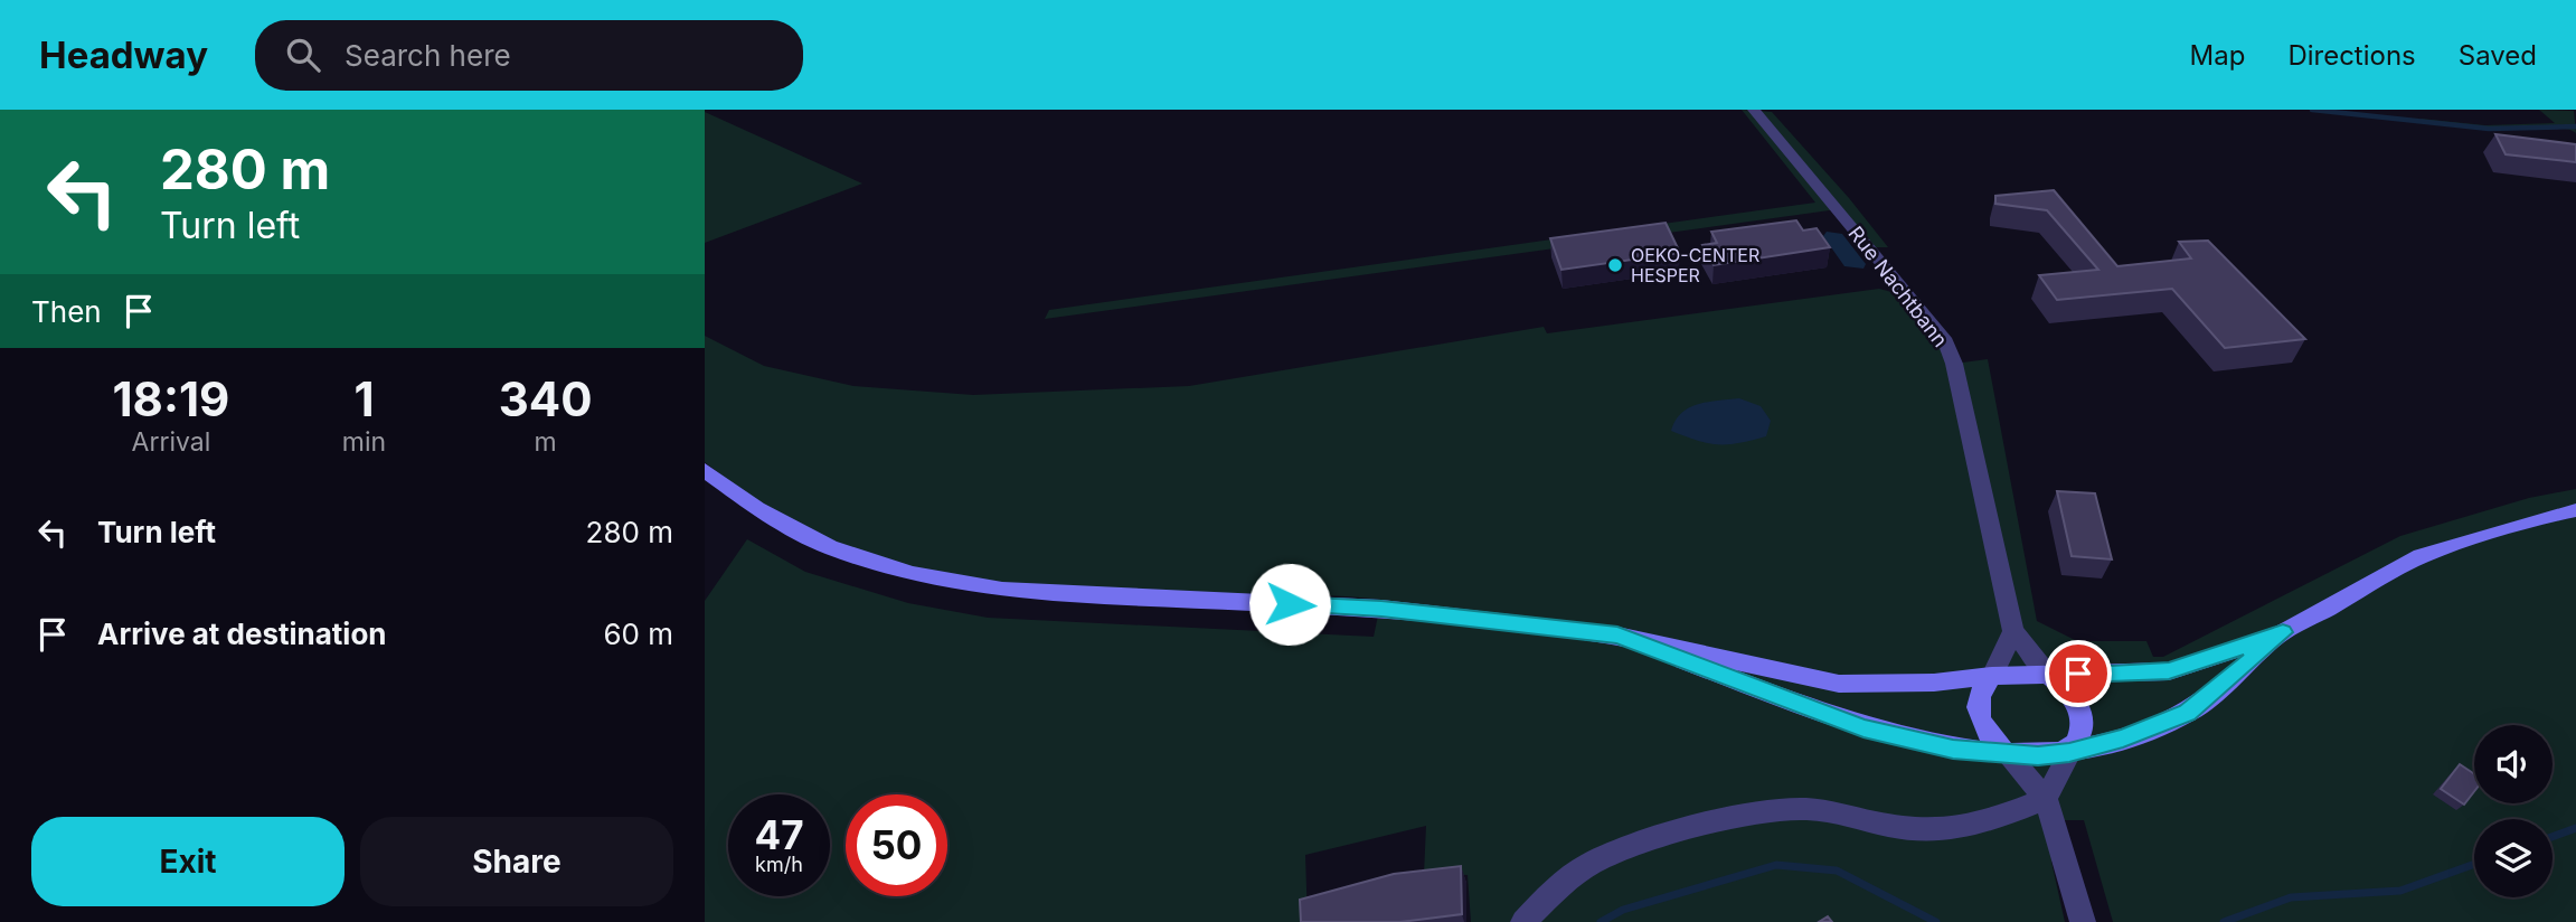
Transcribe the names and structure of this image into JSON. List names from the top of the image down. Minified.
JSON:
{"streets":{"street":["Rue Nachtbann"]},"places":["OEKO-CENTER HESPER"],"page":{"header":"Headway","search":"Search here","nav":["Map","Directions","Saved"],"turn":["280 m","Turn left"],"then":"Then","eta":["18:19","Arrival","1","min","340","m"],"list":[{"name":"Turn left","value":"280 m"},{"name":"Arrive at destination","value":"60 m"}],"speed":"47 km/h","limit":"50","buttons":["Exit","Share"]}}
